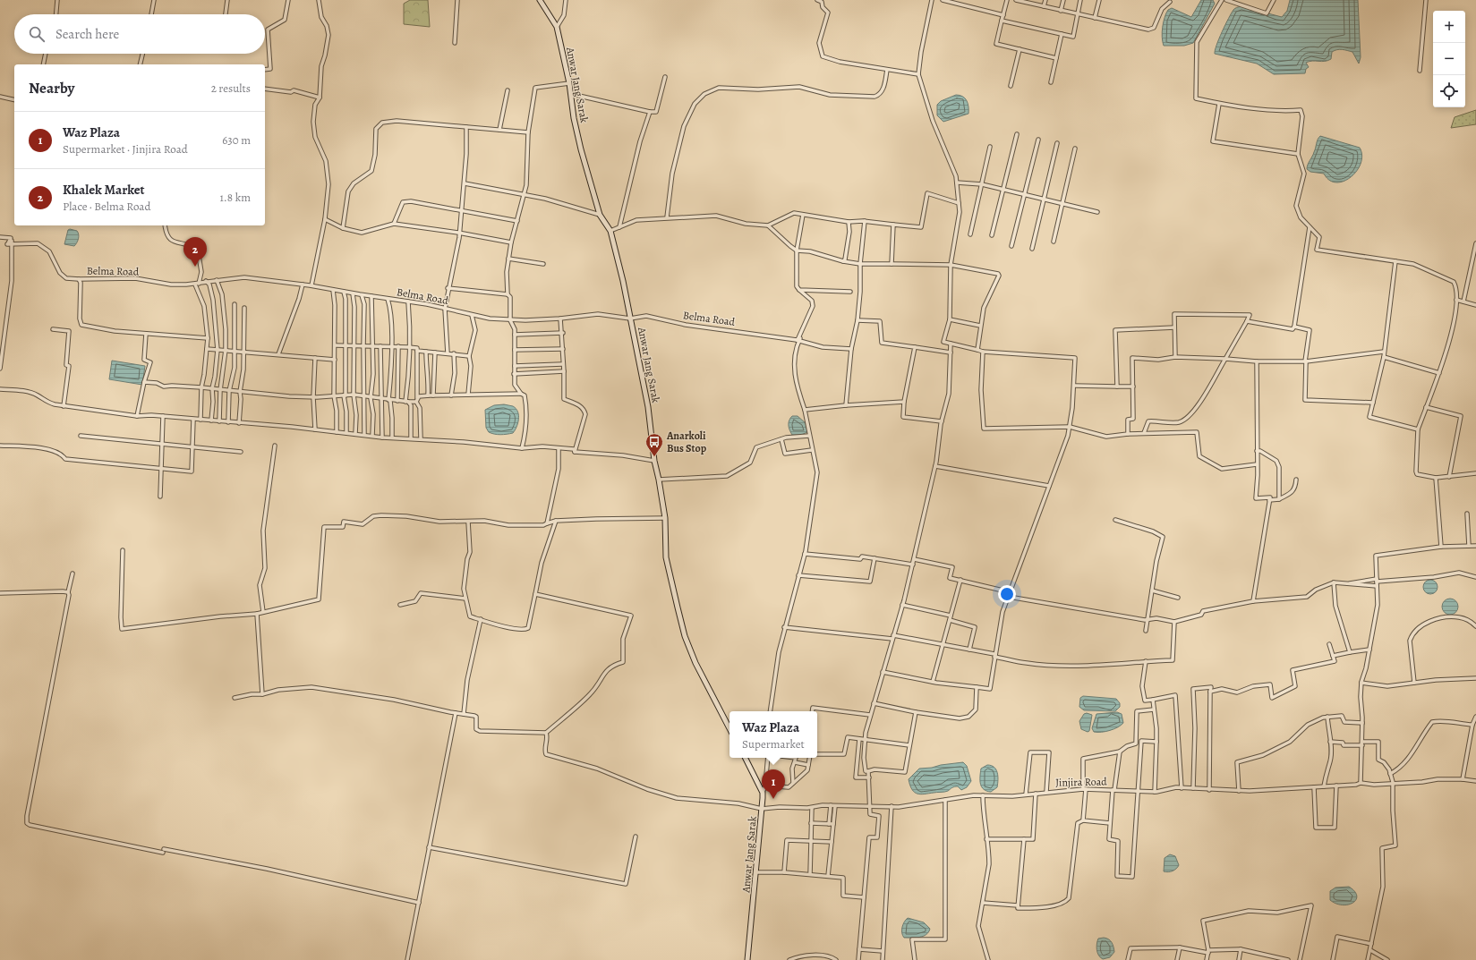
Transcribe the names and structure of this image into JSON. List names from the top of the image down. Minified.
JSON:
{"streets":{"main road":["Anwar Jang Sarak"],"street":["Belma Road","Jinjira Road"]},"crossings":[["Anwar Jang Sarak","Belma Road"],["Anwar Jang Sarak","Jinjira Road"]],"places":{"bus stop":["Anarkoli Bus Stop"]},"page":{"map_buttons":["+","−"],"search":"Search here","heading":["Nearby","2 results"],"list":[{"mark":"1","name":"Waz Plaza","note":"Supermarket · Jinjira Road","value":"630 m"},{"mark":"2","name":"Khalek Market","note":"Place · Belma Road","value":"1.8 km"}],"pins":["2","1"],"popup":["Waz Plaza","Supermarket"]}}
